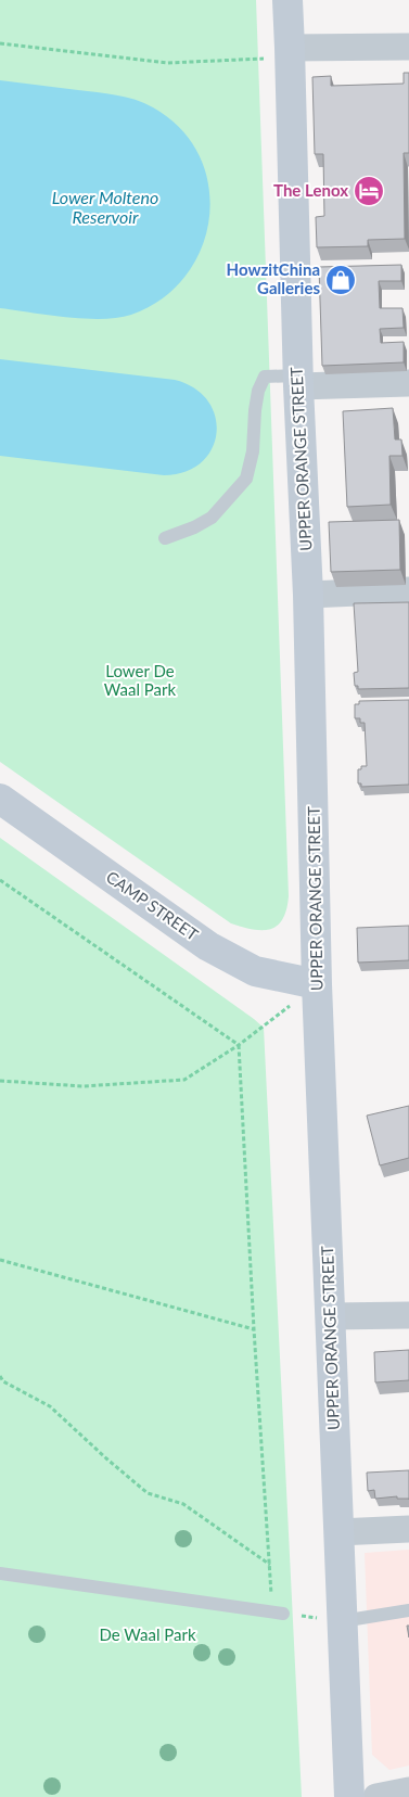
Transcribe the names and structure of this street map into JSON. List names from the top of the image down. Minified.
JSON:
{"streets":{"street":["UPPER ORANGE STREET","CAMP STREET"]},"crossings":[["UPPER ORANGE STREET","CAMP STREET"]],"water":["Lower Molteno Reservoir"],"parks":["Lower De Waal Park","De Waal Park"],"places":{"hotel":["The Lenox"],"shop":["HowzitChina Galleries"]}}
